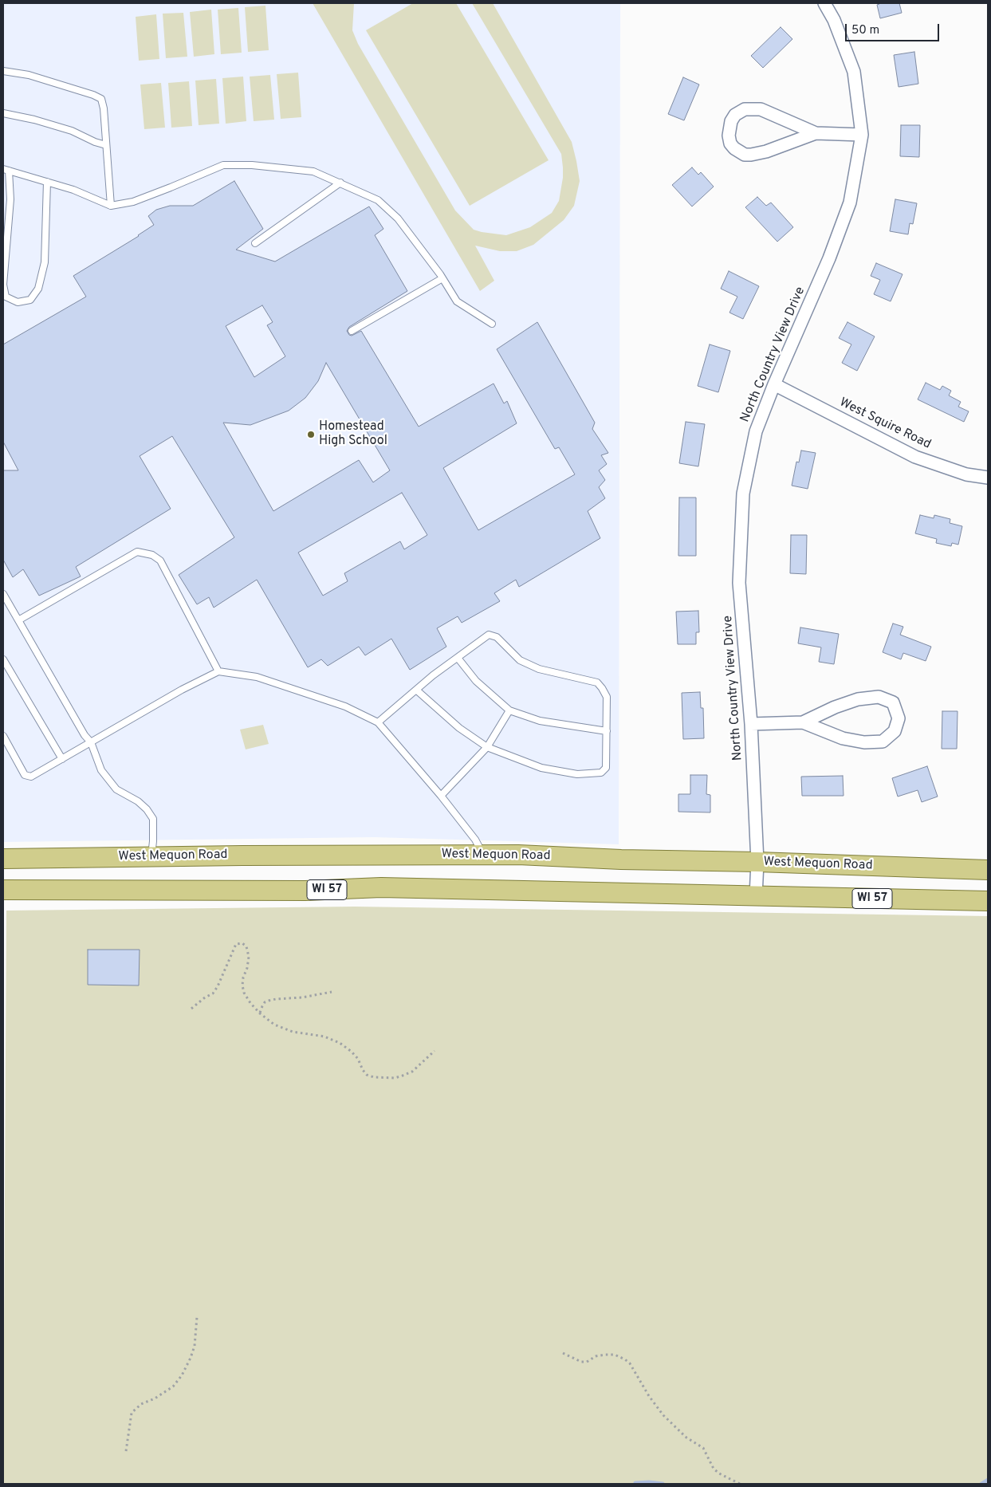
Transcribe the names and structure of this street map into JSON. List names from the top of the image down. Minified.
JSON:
{"streets":{"main road":["West Mequon Road","WI 57"],"street":["North Country View Drive","West Squire Road"]},"crossings":[["North Country View Drive","West Squire Road"],["North Country View Drive","West Mequon Road"],["North Country View Drive","WI 57"]],"places":["Homestead High School"],"scale_bar":"50 m"}
